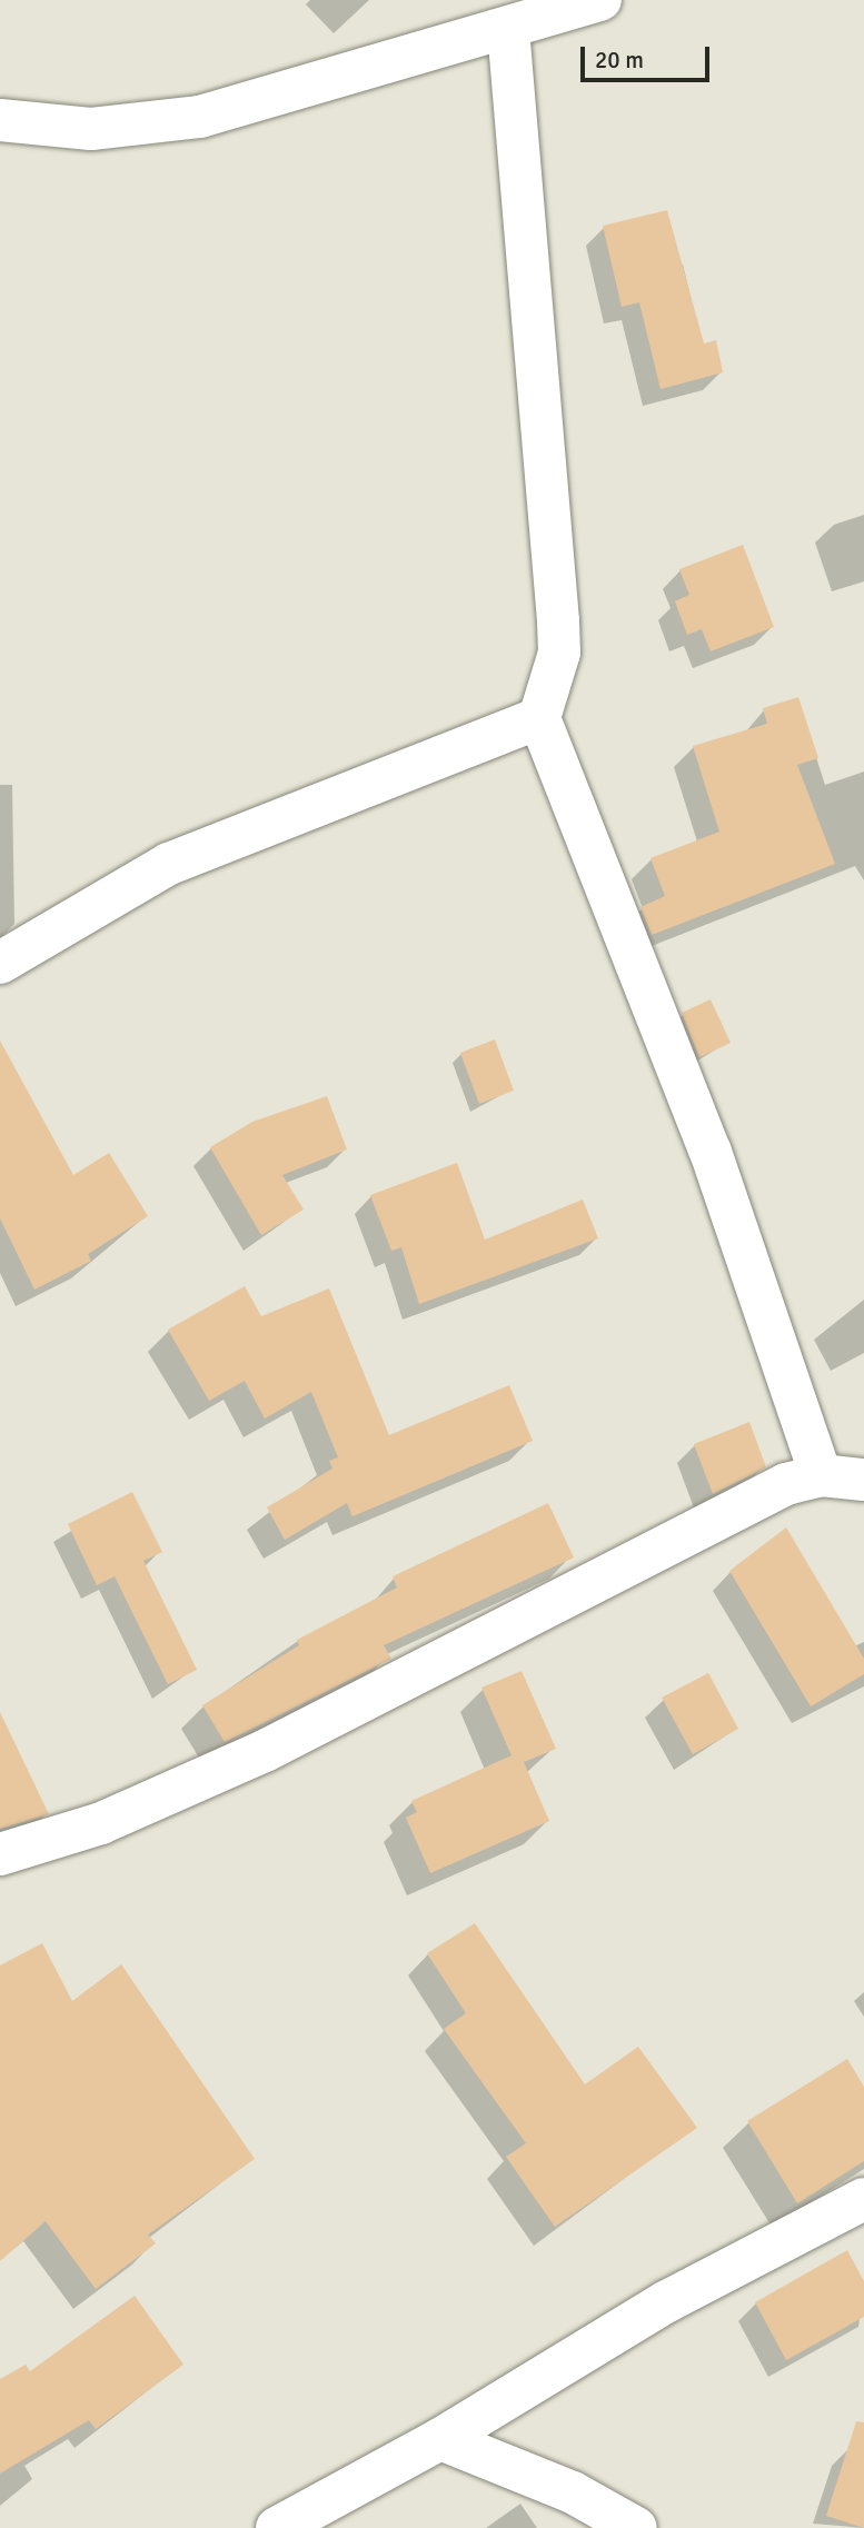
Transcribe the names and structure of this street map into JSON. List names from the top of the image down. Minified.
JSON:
{"scale_bar":"20 m"}
